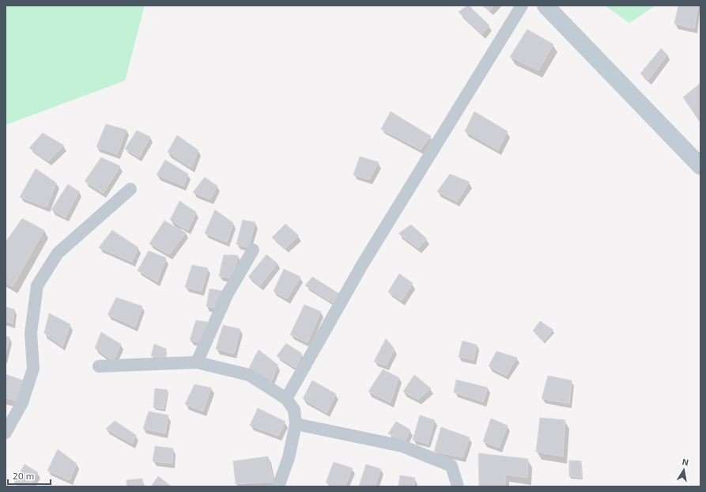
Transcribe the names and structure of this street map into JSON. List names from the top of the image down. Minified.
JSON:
{"scale_bar":"20 m","north":"top"}
